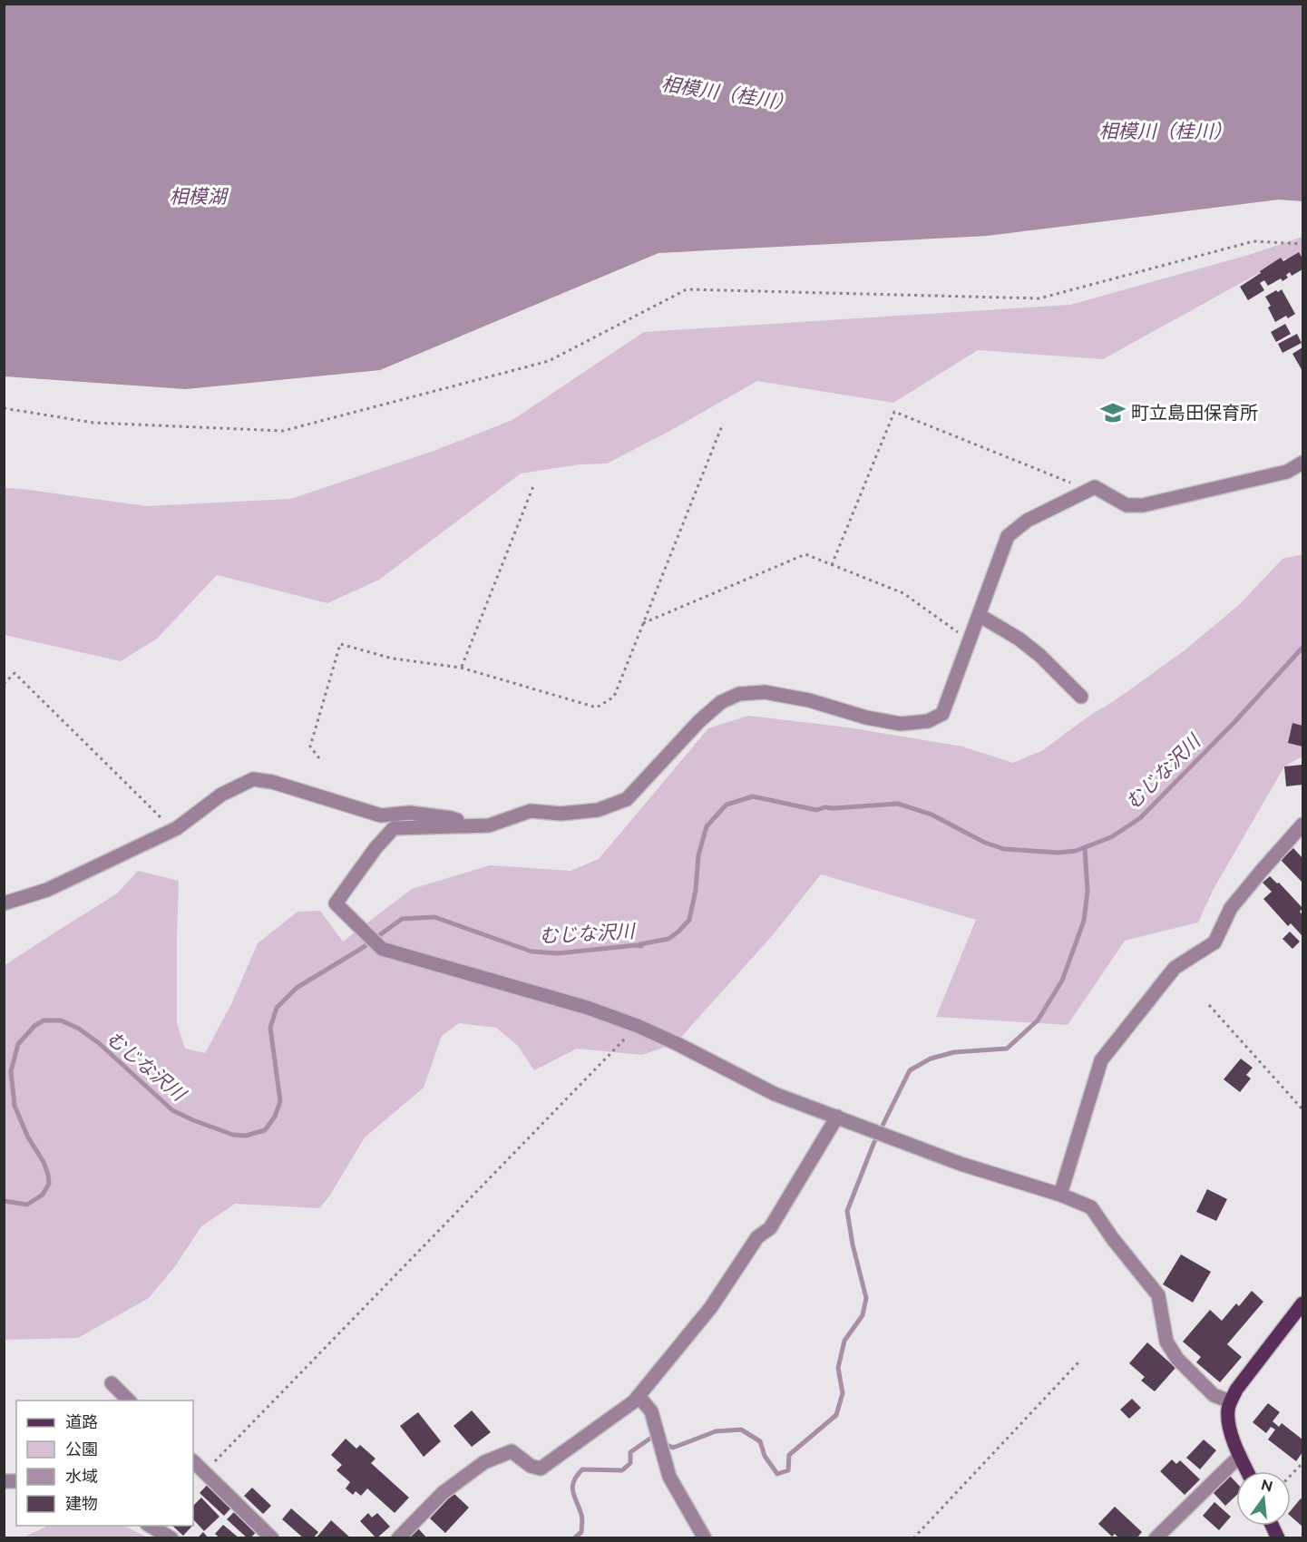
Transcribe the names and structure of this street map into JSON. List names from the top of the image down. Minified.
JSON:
{"water":["相模川（桂川）","相模湖","むじな沢川"],"places":{"school or university":["町立島田保育所"]},"legend":["道路","公園","水域","建物"],"north":"top"}
